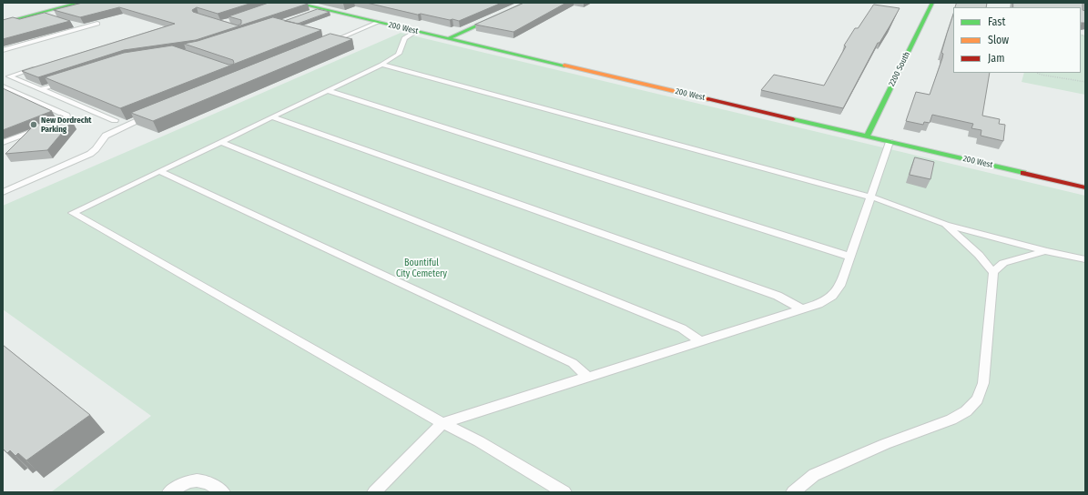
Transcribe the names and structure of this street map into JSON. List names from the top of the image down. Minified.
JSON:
{"streets":{"street":["200 West","2200 South"]},"crossings":[["200 West","2200 South"]],"parks":["Bountiful City Cemetery"],"places":["New Dordrecht Parking"],"legend":["Fast","Slow","Jam"]}
